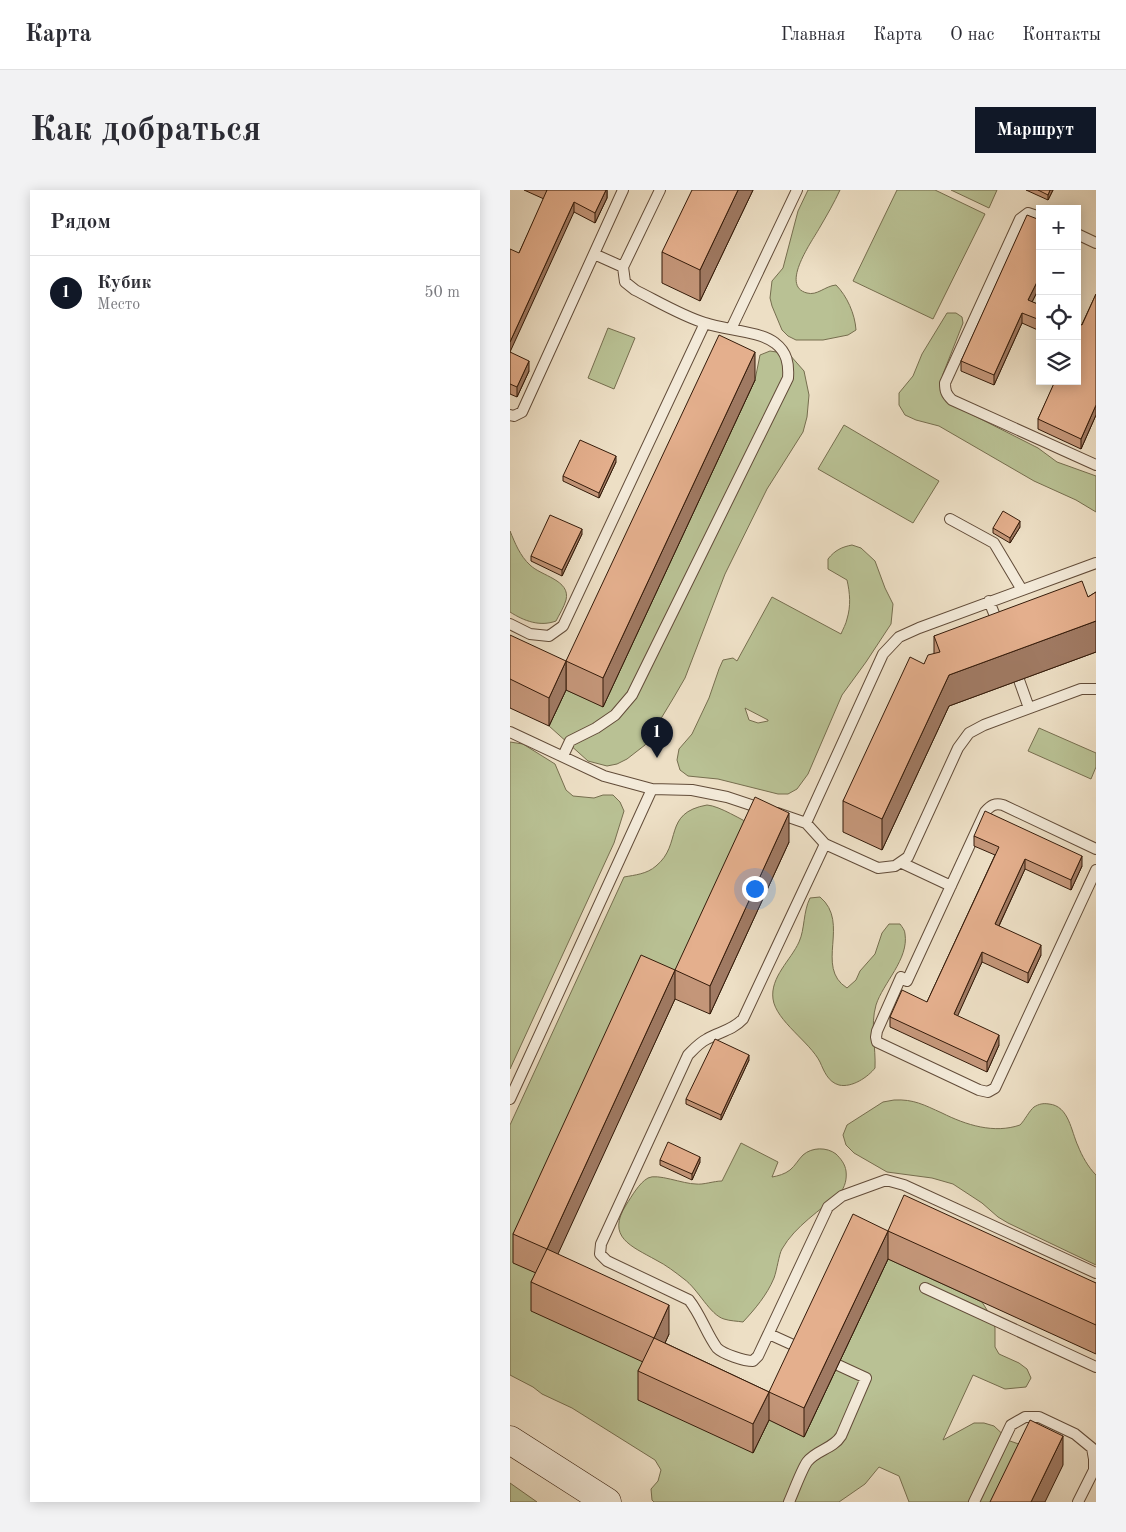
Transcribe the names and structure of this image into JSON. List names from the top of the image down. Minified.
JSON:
{"page":{"header":"Карта","nav":["Главная","Карта","О нас","Контакты"],"buttons":"Маршрут","title":"Как добраться","heading":"Рядом","map_buttons":["+","−"],"list":[{"mark":"1","name":"Кубик","note":"Место","value":"50 m"}],"pins":"1"}}
